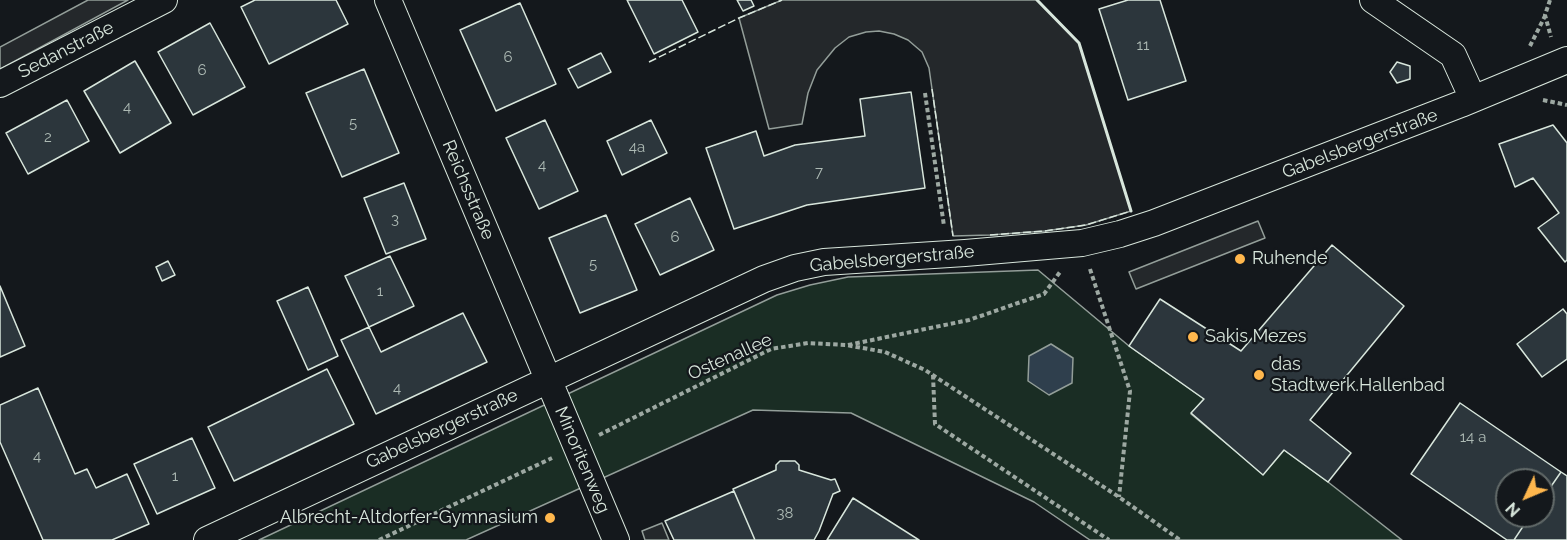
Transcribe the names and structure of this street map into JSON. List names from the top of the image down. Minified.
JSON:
{"streets":{"street":["Sedanstraße","Gabelsbergerstraße","Reichsstraße","Minoritenweg"],"path":["Ostenallee"]},"crossings":[["Gabelsbergerstraße","Reichsstraße"],["Gabelsbergerstraße","Minoritenweg"],["Reichsstraße","Minoritenweg"],["Ostenallee","Minoritenweg"]],"places":["Ruhende","Sakis Mezes","das Stadtwerk.Hallenbad","Albrecht-Altdorfer-Gymnasium"],"house_numbers":["11","6","6","4","5","2","4a","4","7","3","6","5","1","4","14 a","4","1","38"],"north":"bottom left"}
